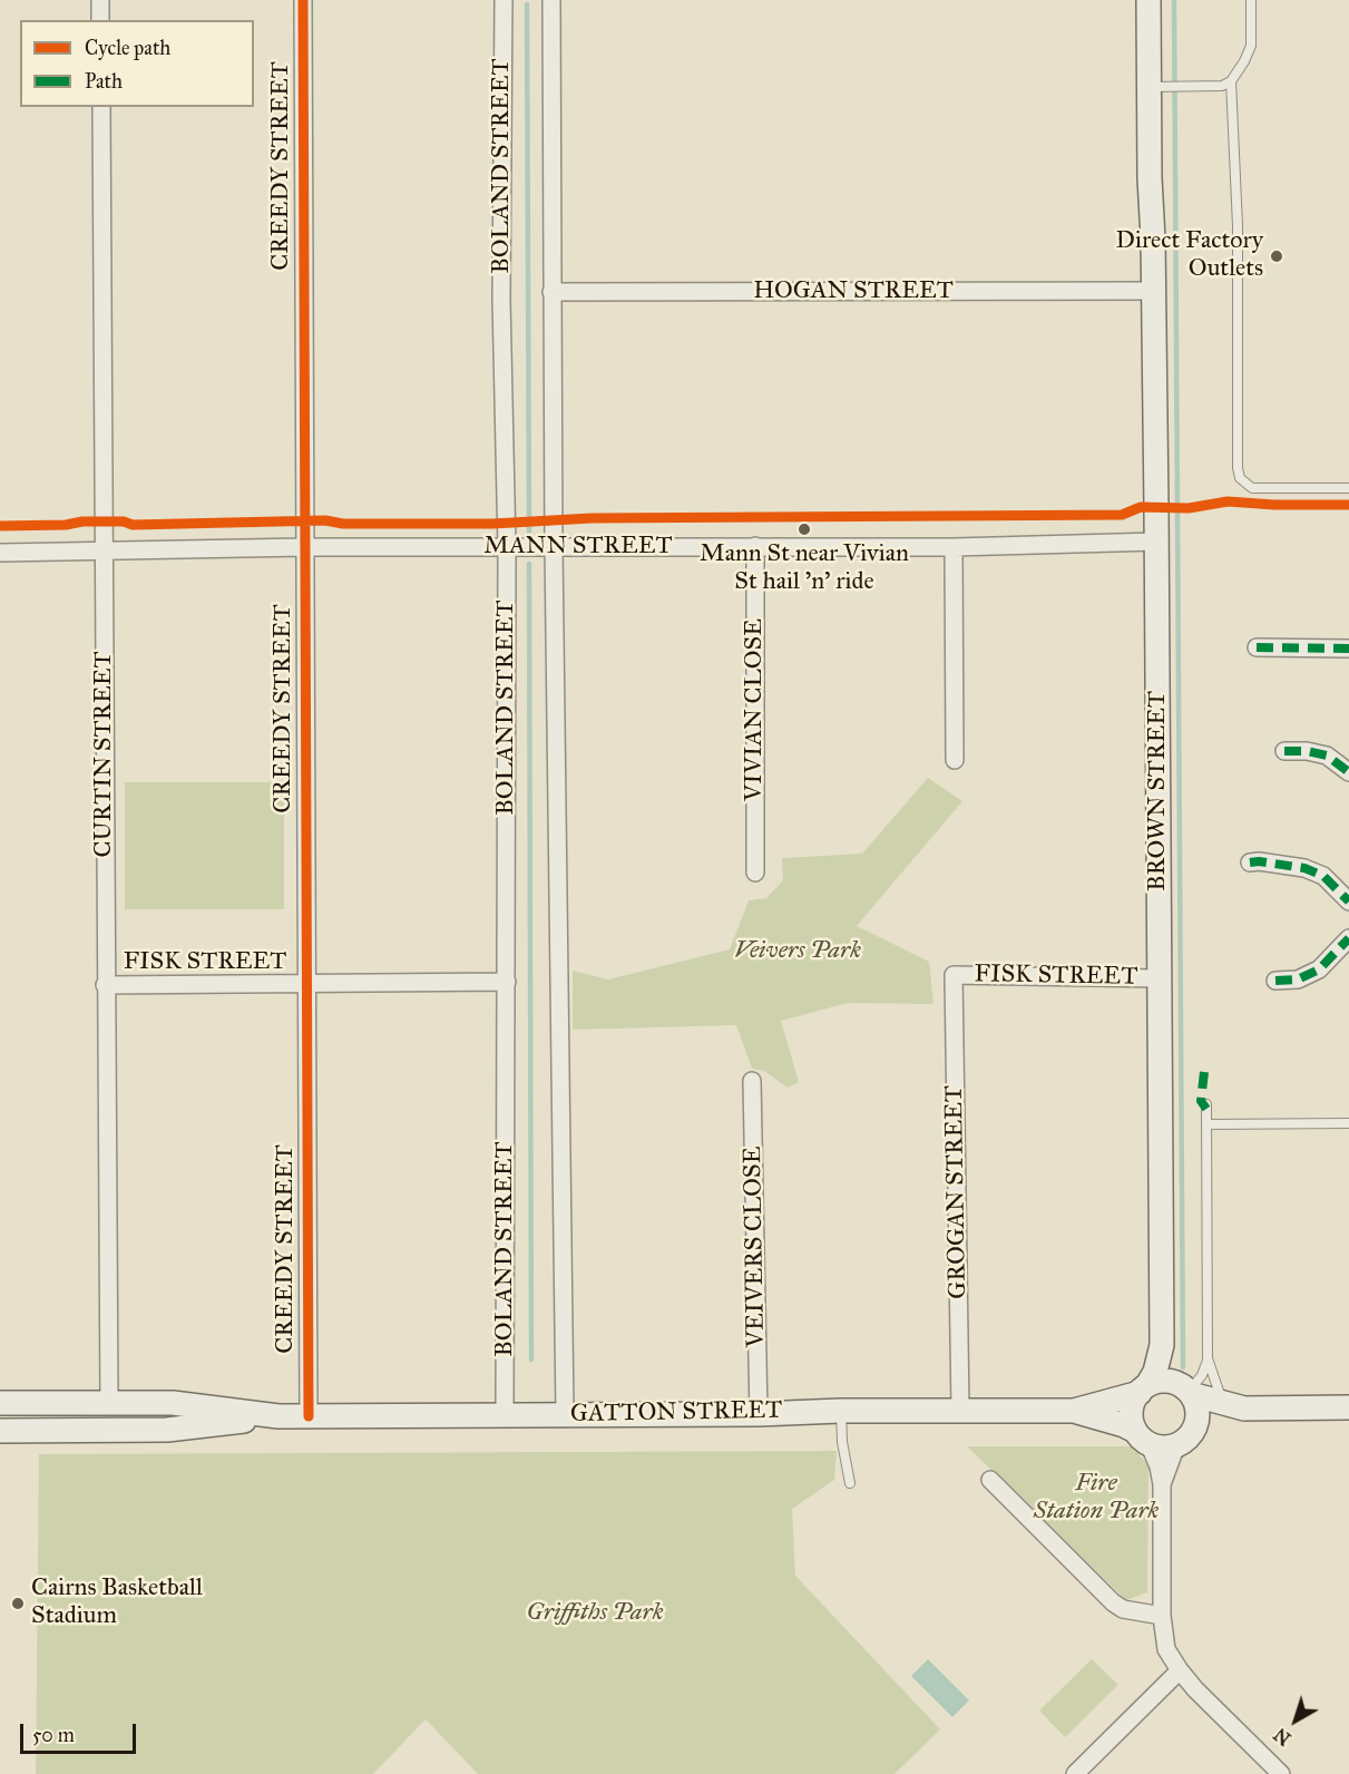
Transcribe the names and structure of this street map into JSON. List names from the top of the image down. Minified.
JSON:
{"streets":{"street":["CREEDY STREET","BOLAND STREET","HOGAN STREET","MANN STREET","VIVIAN CLOSE","CURTIN STREET","BROWN STREET","FISK STREET","GROGAN STREET","VEIVERS CLOSE","GATTON STREET"]},"crossings":[["CREEDY STREET","MANN STREET"],["CREEDY STREET","FISK STREET"],["CREEDY STREET","GATTON STREET"],["BOLAND STREET","HOGAN STREET"],["BOLAND STREET","MANN STREET"],["BOLAND STREET","FISK STREET"],["BOLAND STREET","GATTON STREET"],["HOGAN STREET","BROWN STREET"],["MANN STREET","VIVIAN CLOSE"],["MANN STREET","CURTIN STREET"],["MANN STREET","BROWN STREET"],["CURTIN STREET","FISK STREET"],["CURTIN STREET","GATTON STREET"],["BROWN STREET","FISK STREET"],["FISK STREET","GROGAN STREET"],["GROGAN STREET","GATTON STREET"],["VEIVERS CLOSE","GATTON STREET"]],"parks":["Veivers Park","Fire Station Park","Griffiths Park"],"places":["Direct Factory Outlets","Mann St near Vivian St hail 'n' ride","Cairns Basketball Stadium"],"legend":["Cycle path","Path"],"scale_bar":"50 m","north":"bottom left"}
